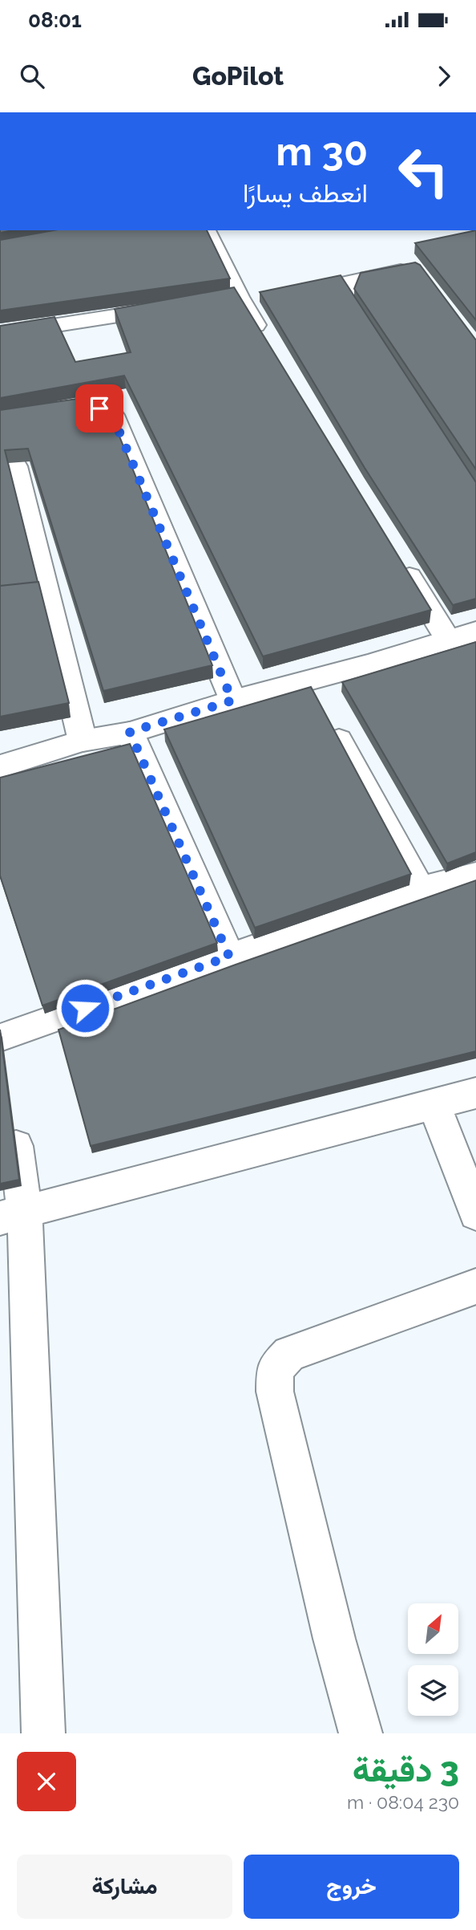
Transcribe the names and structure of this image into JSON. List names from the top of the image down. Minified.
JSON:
{"north":"top right","page":{"status":"08:01","header":"GoPilot","turn":["30 m","انعطف يسارًا"],"heading":["3 دقيقة","230 m · 08:04"],"buttons":["خروج","مشاركة"]}}
